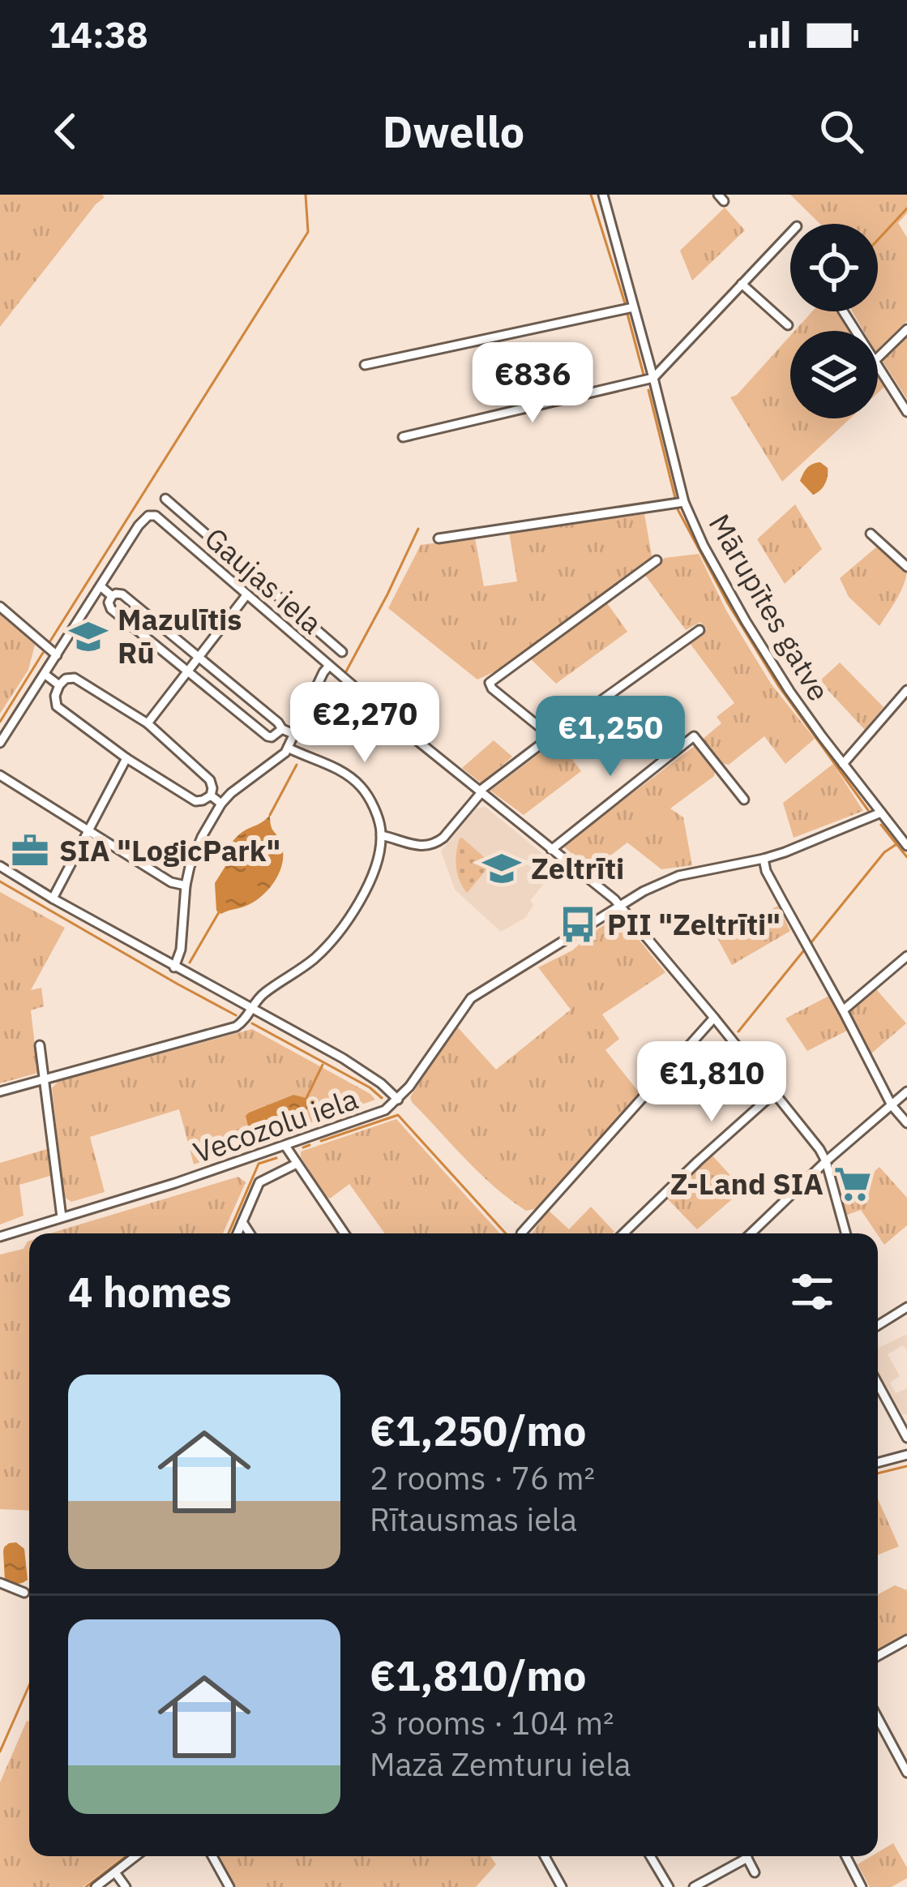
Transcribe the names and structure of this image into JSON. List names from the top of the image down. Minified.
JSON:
{"streets":{"street":["Gaujas iela","Mārupītes gatve","Vecozolu iela"]},"crossings":[["Gaujas iela","Vecozolu iela"],["Mārupītes gatve","Vecozolu iela"]],"places":{"school or university":["Mazulītis Rū","Zeltrīti"],"office":["SIA \"LogicPark\""],"bus stop":["PII \"Zeltrīti\""],"supermarket":["Z-Land SIA"]},"page":{"status":"14:38","header":"Dwello","price":["€836","€2,270","€1,250","€1,810"],"heading":"4 homes","list":[{"name":"€1,250/mo","note":"2 rooms · 76 m² · Rītausmas iela"},{"name":"€1,810/mo","note":"3 rooms · 104 m² · Mazā Zemturu iela"}]}}
